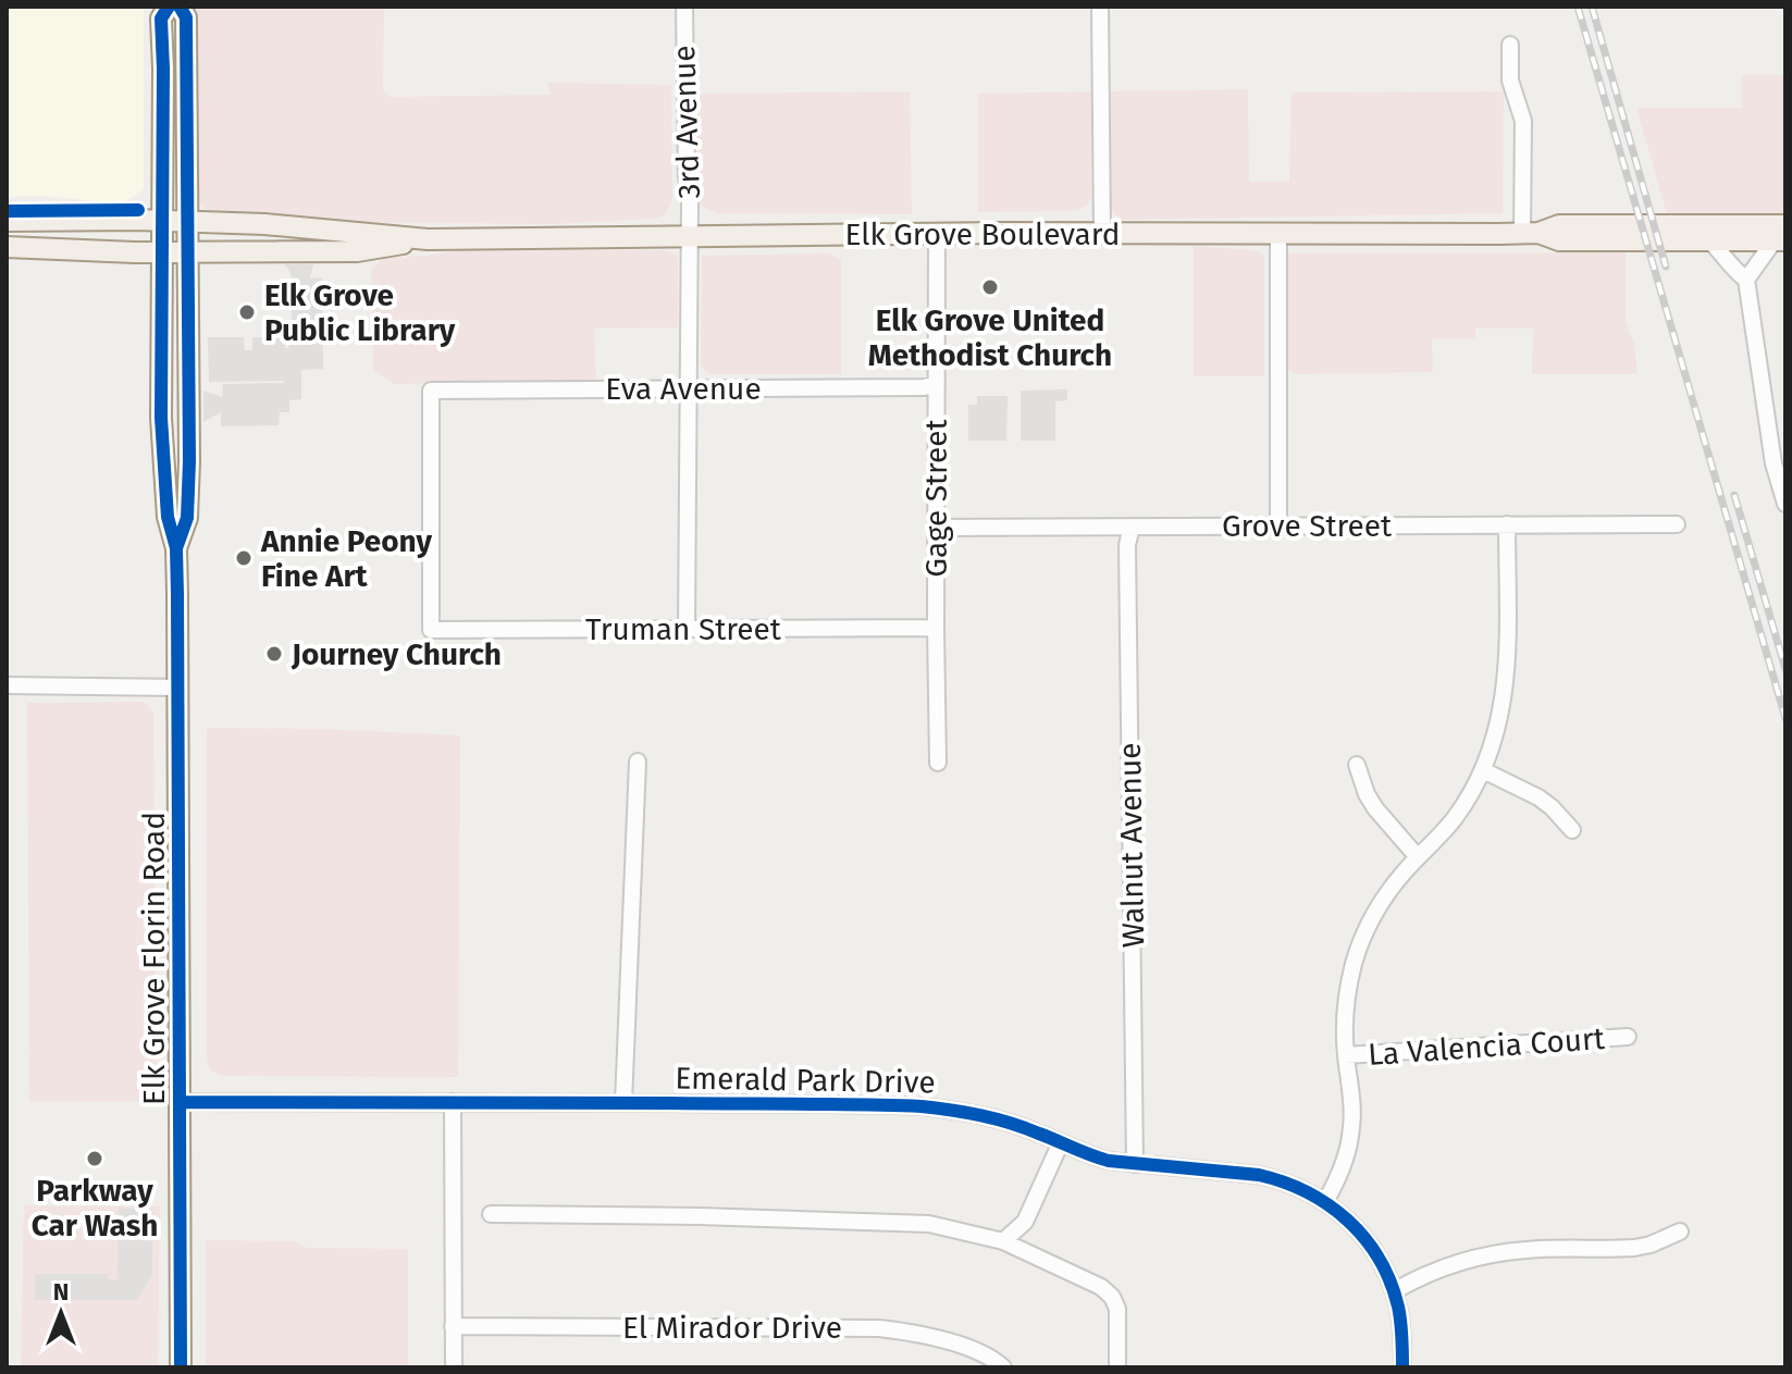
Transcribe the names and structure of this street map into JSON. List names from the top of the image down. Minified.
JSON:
{"streets":{"main road":["Elk Grove Boulevard","Elk Grove Florin Road"],"street":["3rd Avenue","Eva Avenue","Gage Street","Grove Street","Truman Street","Walnut Avenue","La Valencia Court","Emerald Park Drive","El Mirador Drive"]},"crossings":[["3rd Avenue","Elk Grove Boulevard"],["3rd Avenue","Eva Avenue"],["3rd Avenue","Truman Street"],["Elk Grove Boulevard","Gage Street"],["Elk Grove Boulevard","Elk Grove Florin Road"],["Eva Avenue","Gage Street"],["Eva Avenue","Truman Street"],["Gage Street","Grove Street"],["Gage Street","Truman Street"],["Grove Street","Walnut Avenue"],["Walnut Avenue","Emerald Park Drive"],["Elk Grove Florin Road","Emerald Park Drive"]],"places":["Elk Grove United Methodist Church","Elk Grove Public Library","Annie Peony Fine Art","Journey Church","Parkway Car Wash"],"north":"top"}
